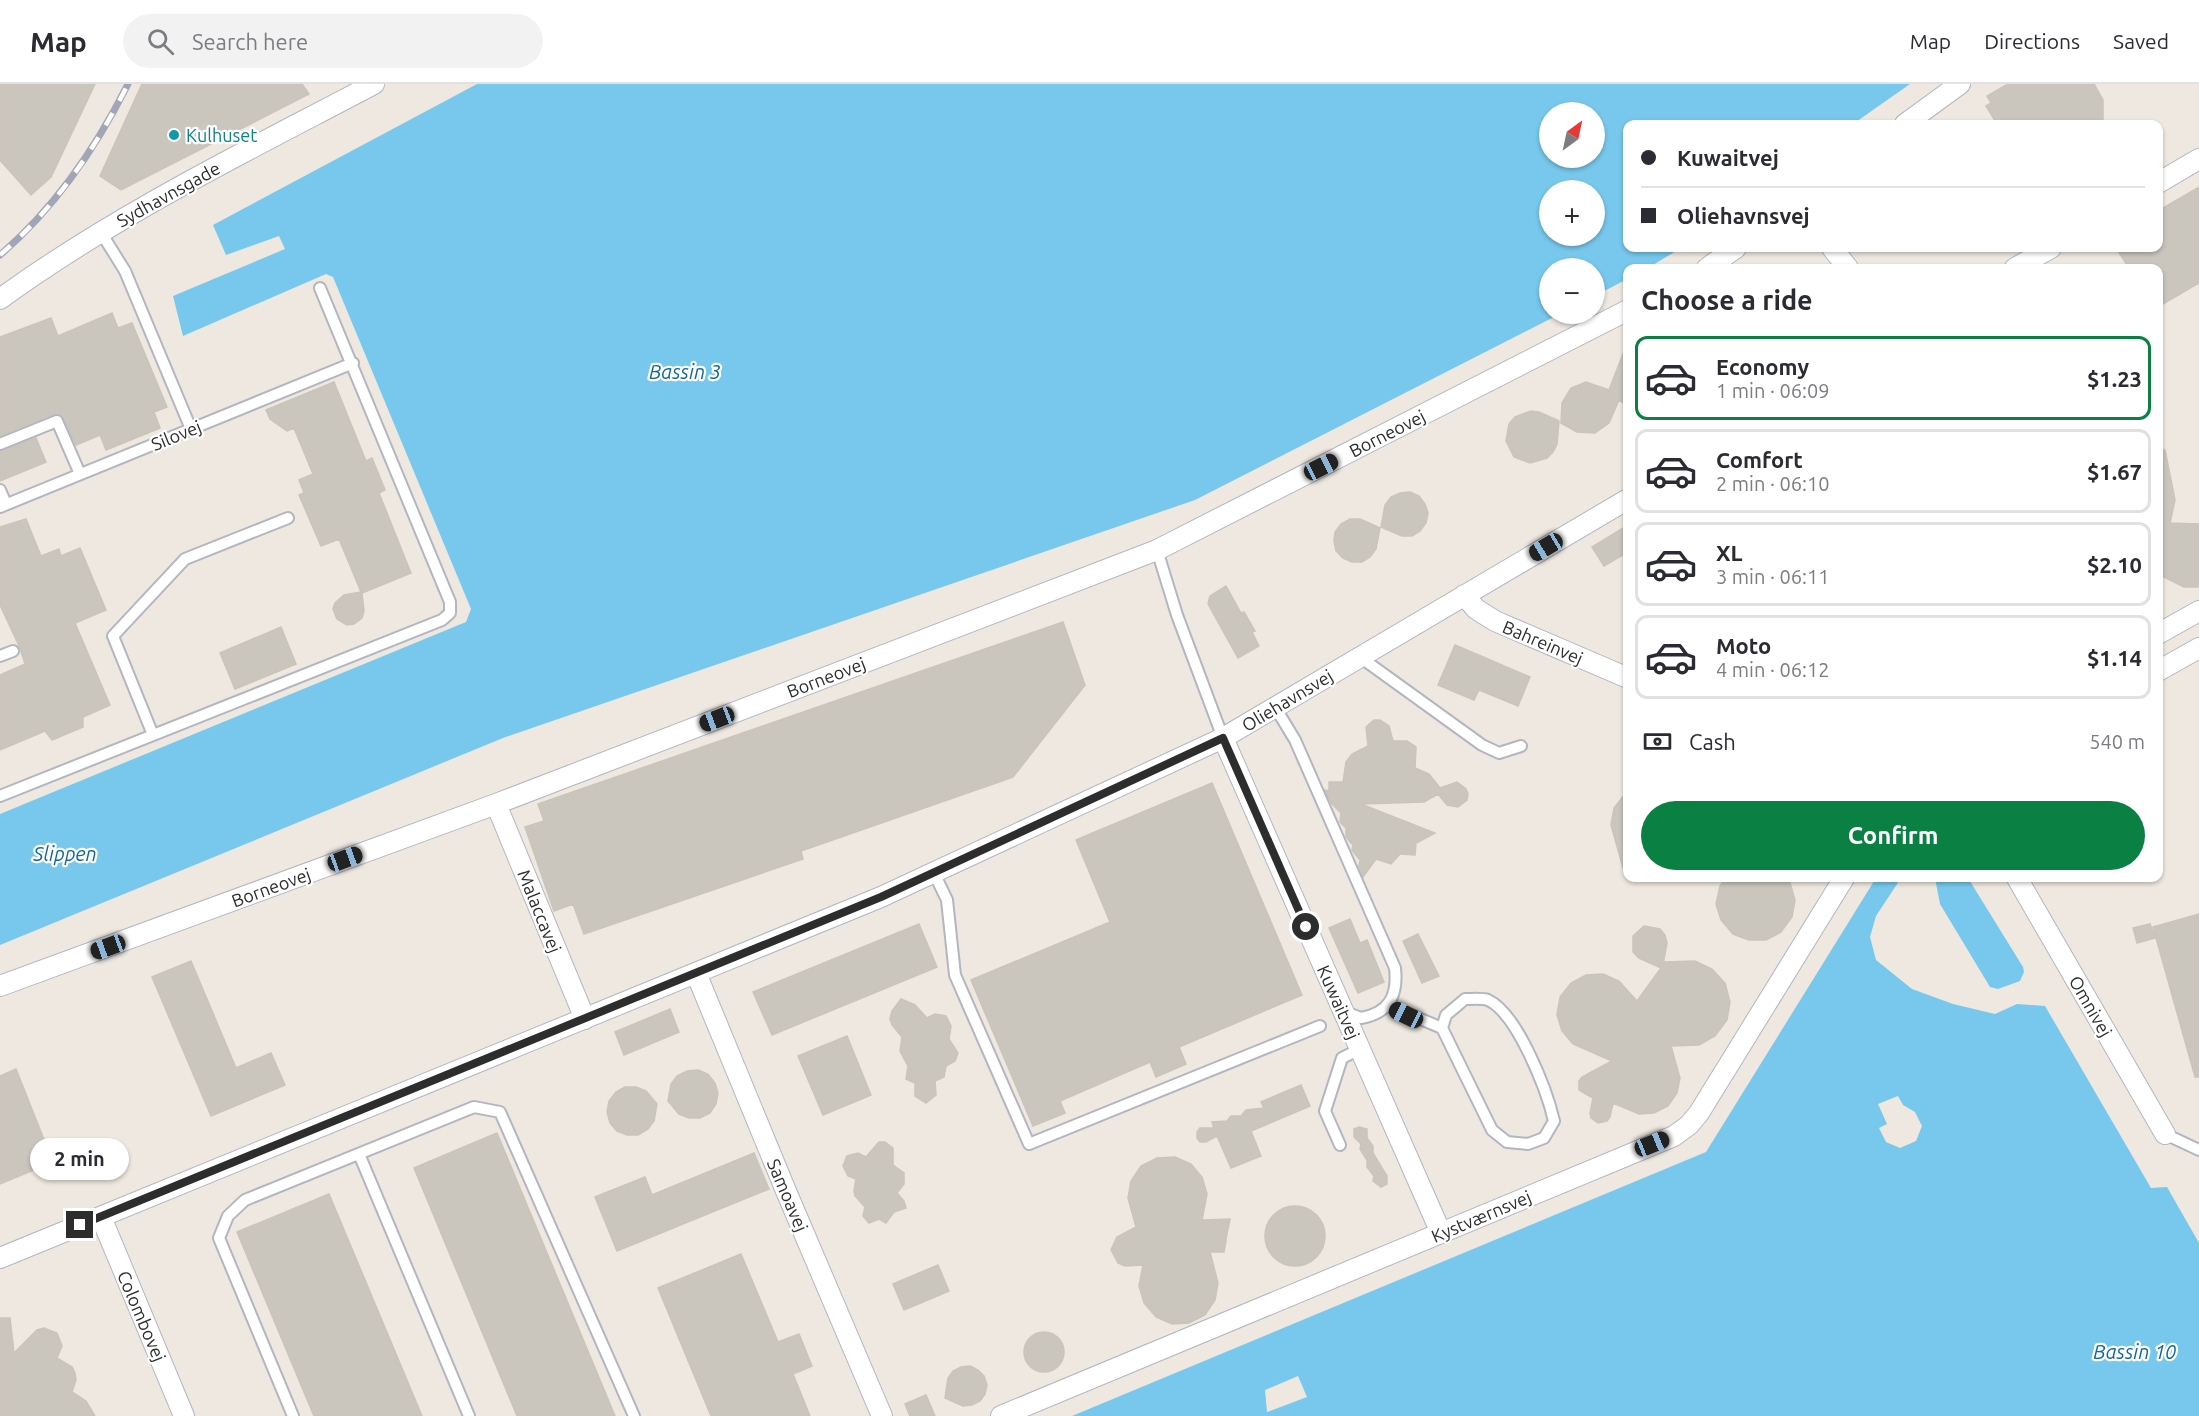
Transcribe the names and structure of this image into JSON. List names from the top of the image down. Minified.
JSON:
{"streets":{"street":["Sydhavnsgade","Borneovej","Bahreinvej","Oliehavnsvej","Malaccavej","Kuwaitvej","Omnivej","Samoavej","Kystværnsvej","Colombovej"],"lane":["Silovej"]},"crossings":[["Borneovej","Malaccavej"],["Bahreinvej","Oliehavnsvej"],["Oliehavnsvej","Malaccavej"],["Oliehavnsvej","Kuwaitvej"],["Oliehavnsvej","Samoavej"],["Oliehavnsvej","Colombovej"],["Kuwaitvej","Kystværnsvej"]],"water":["Bassin 3","Slippen","Bassin 10"],"places":["Kulhuset"],"north":"top right","page":{"header":"Map","search":"Search here","nav":["Map","Directions","Saved"],"map_buttons":["+","−"],"banner":["Kuwaitvej","Oliehavnsvej"],"heading":"Choose a ride","list":[{"name":"Economy","note":"1 min · 06:09","value":"$1.23"},{"name":"Comfort","note":"2 min · 06:10","value":"$1.67"},{"name":"XL","note":"3 min · 06:11","value":"$2.10"},{"name":"Moto","note":"4 min · 06:12","value":"$1.14"}],"pay":["Cash","540 m"],"buttons":"Confirm","bubble":"2 min"}}
